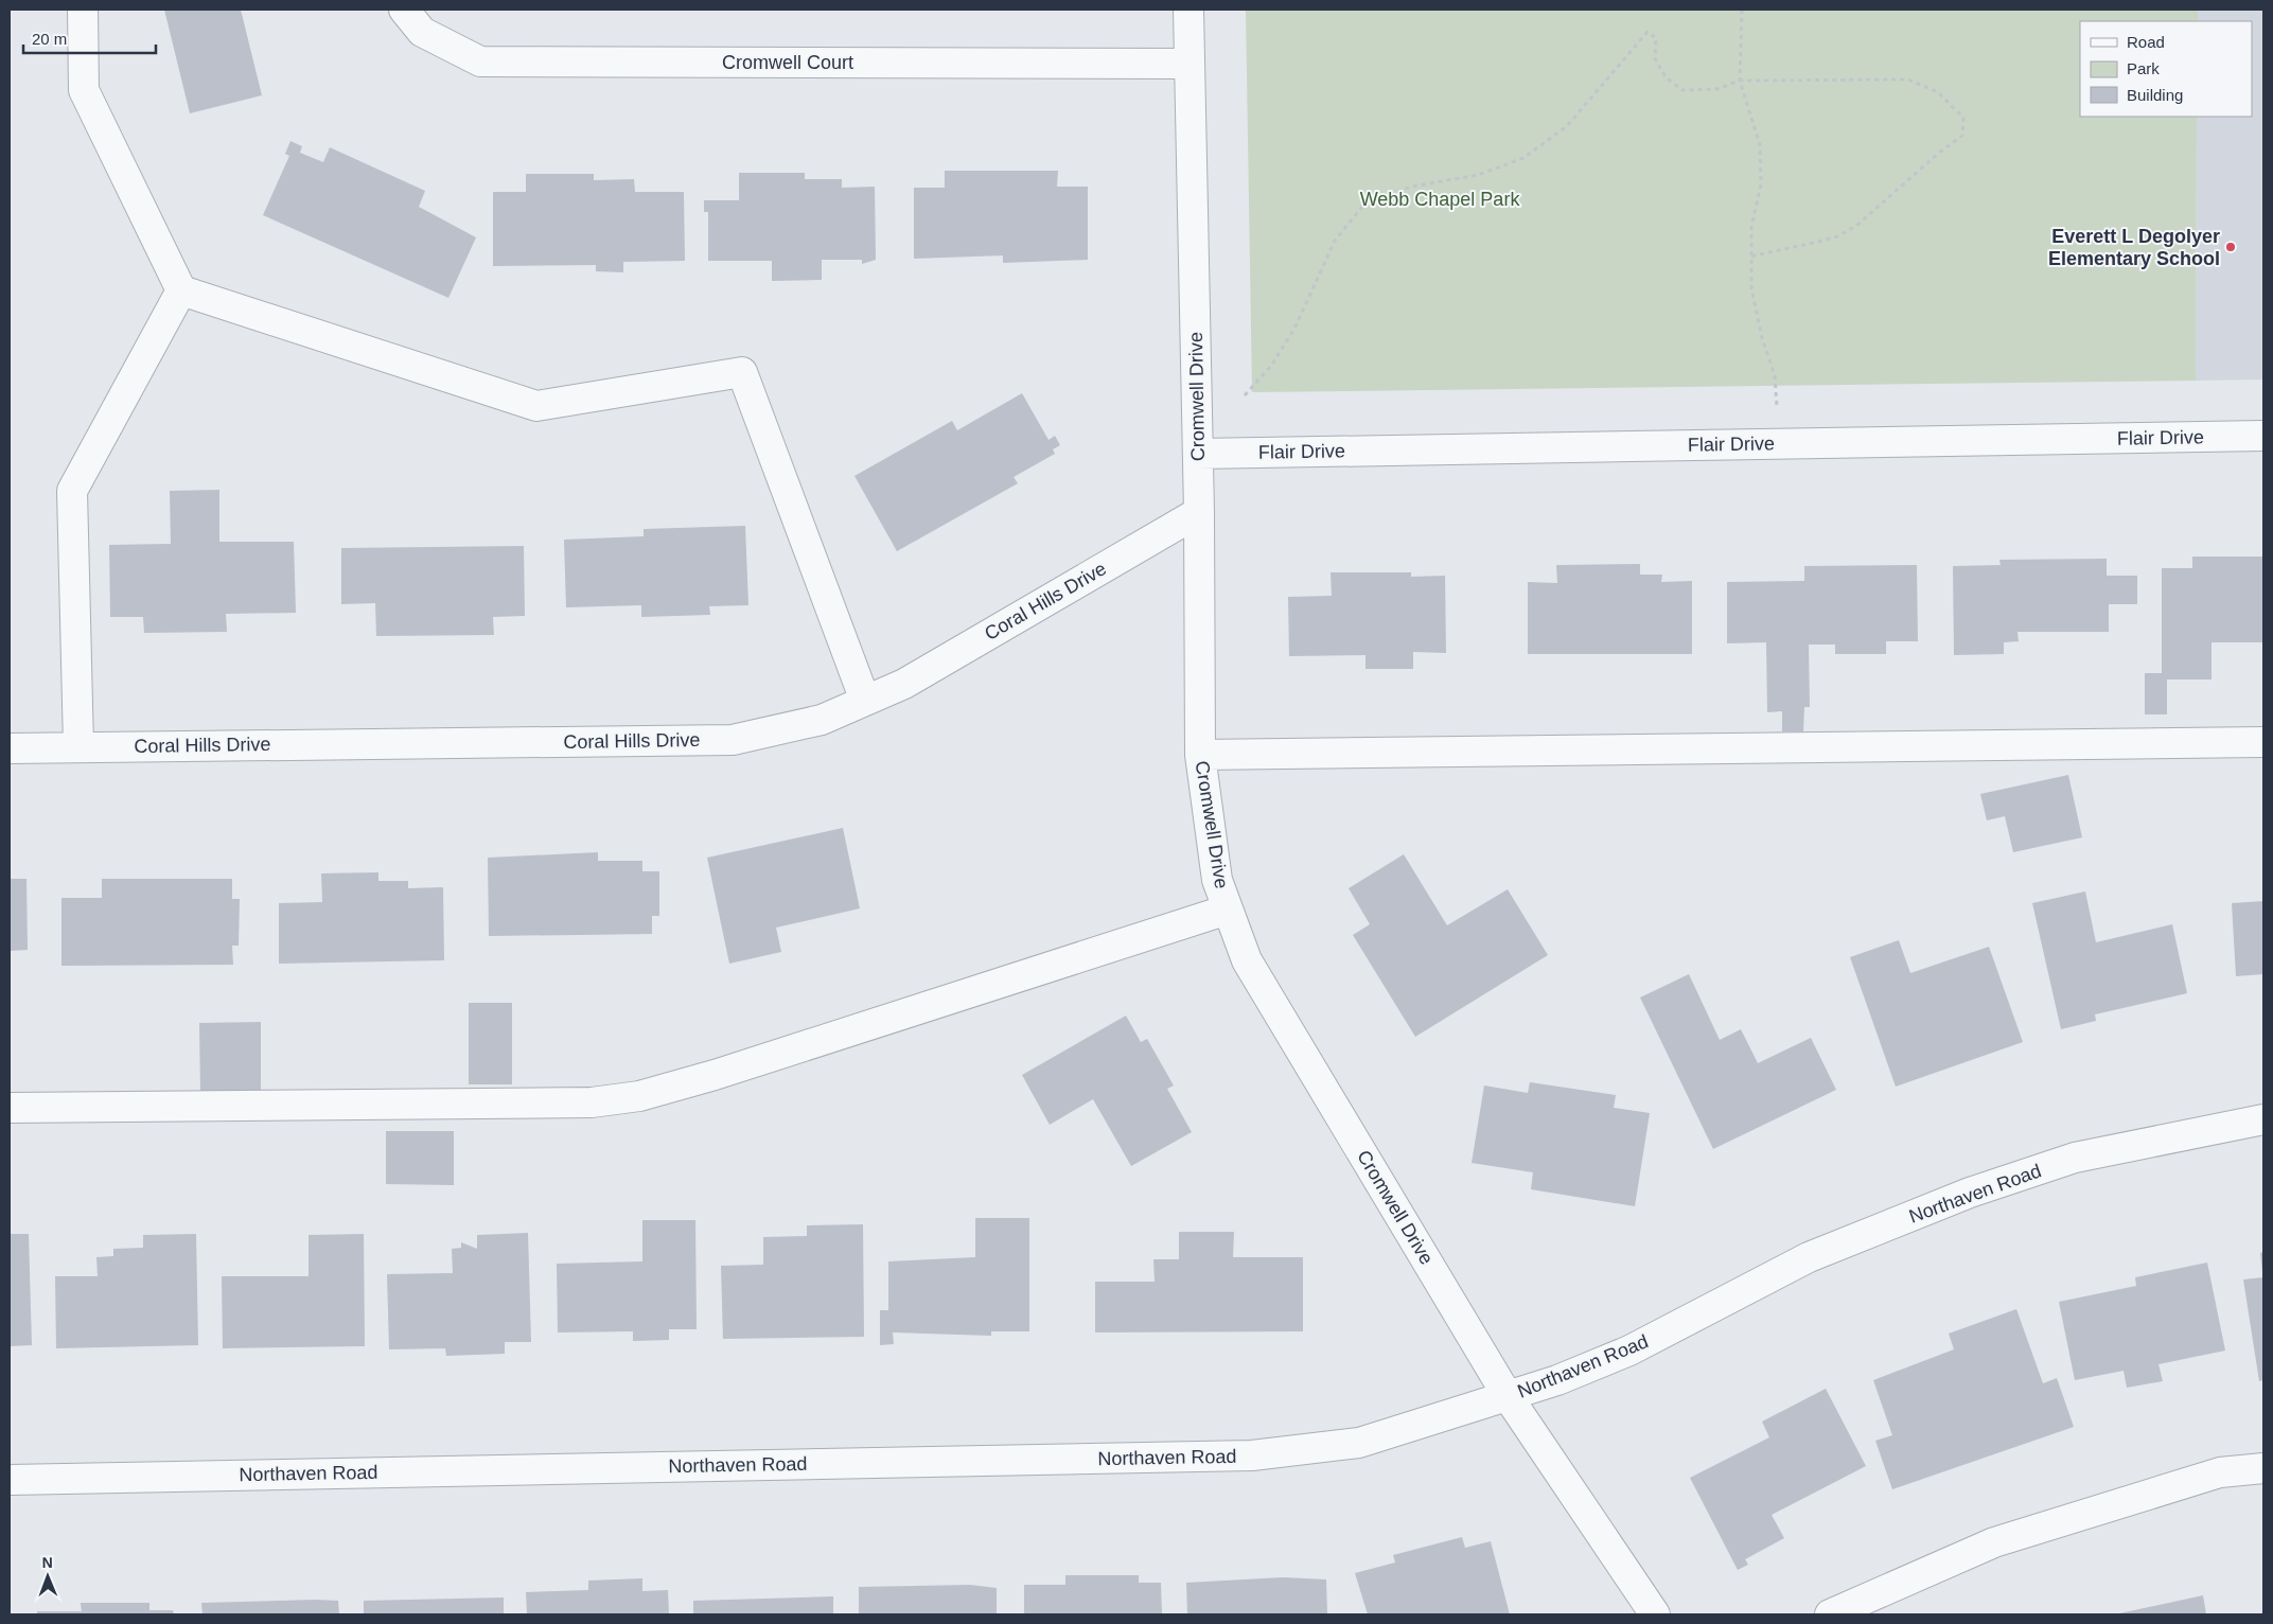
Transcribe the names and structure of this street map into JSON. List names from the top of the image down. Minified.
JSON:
{"streets":{"street":["Cromwell Court","Cromwell Drive","Flair Drive","Coral Hills Drive","Northaven Road"]},"crossings":[["Cromwell Court","Cromwell Drive"],["Cromwell Drive","Flair Drive"],["Cromwell Drive","Coral Hills Drive"],["Cromwell Drive","Northaven Road"]],"parks":["Webb Chapel Park"],"places":["Everett L Degolyer Elementary School"],"legend":["Road","Park","Building"],"scale_bar":"20 m","north":"top"}
